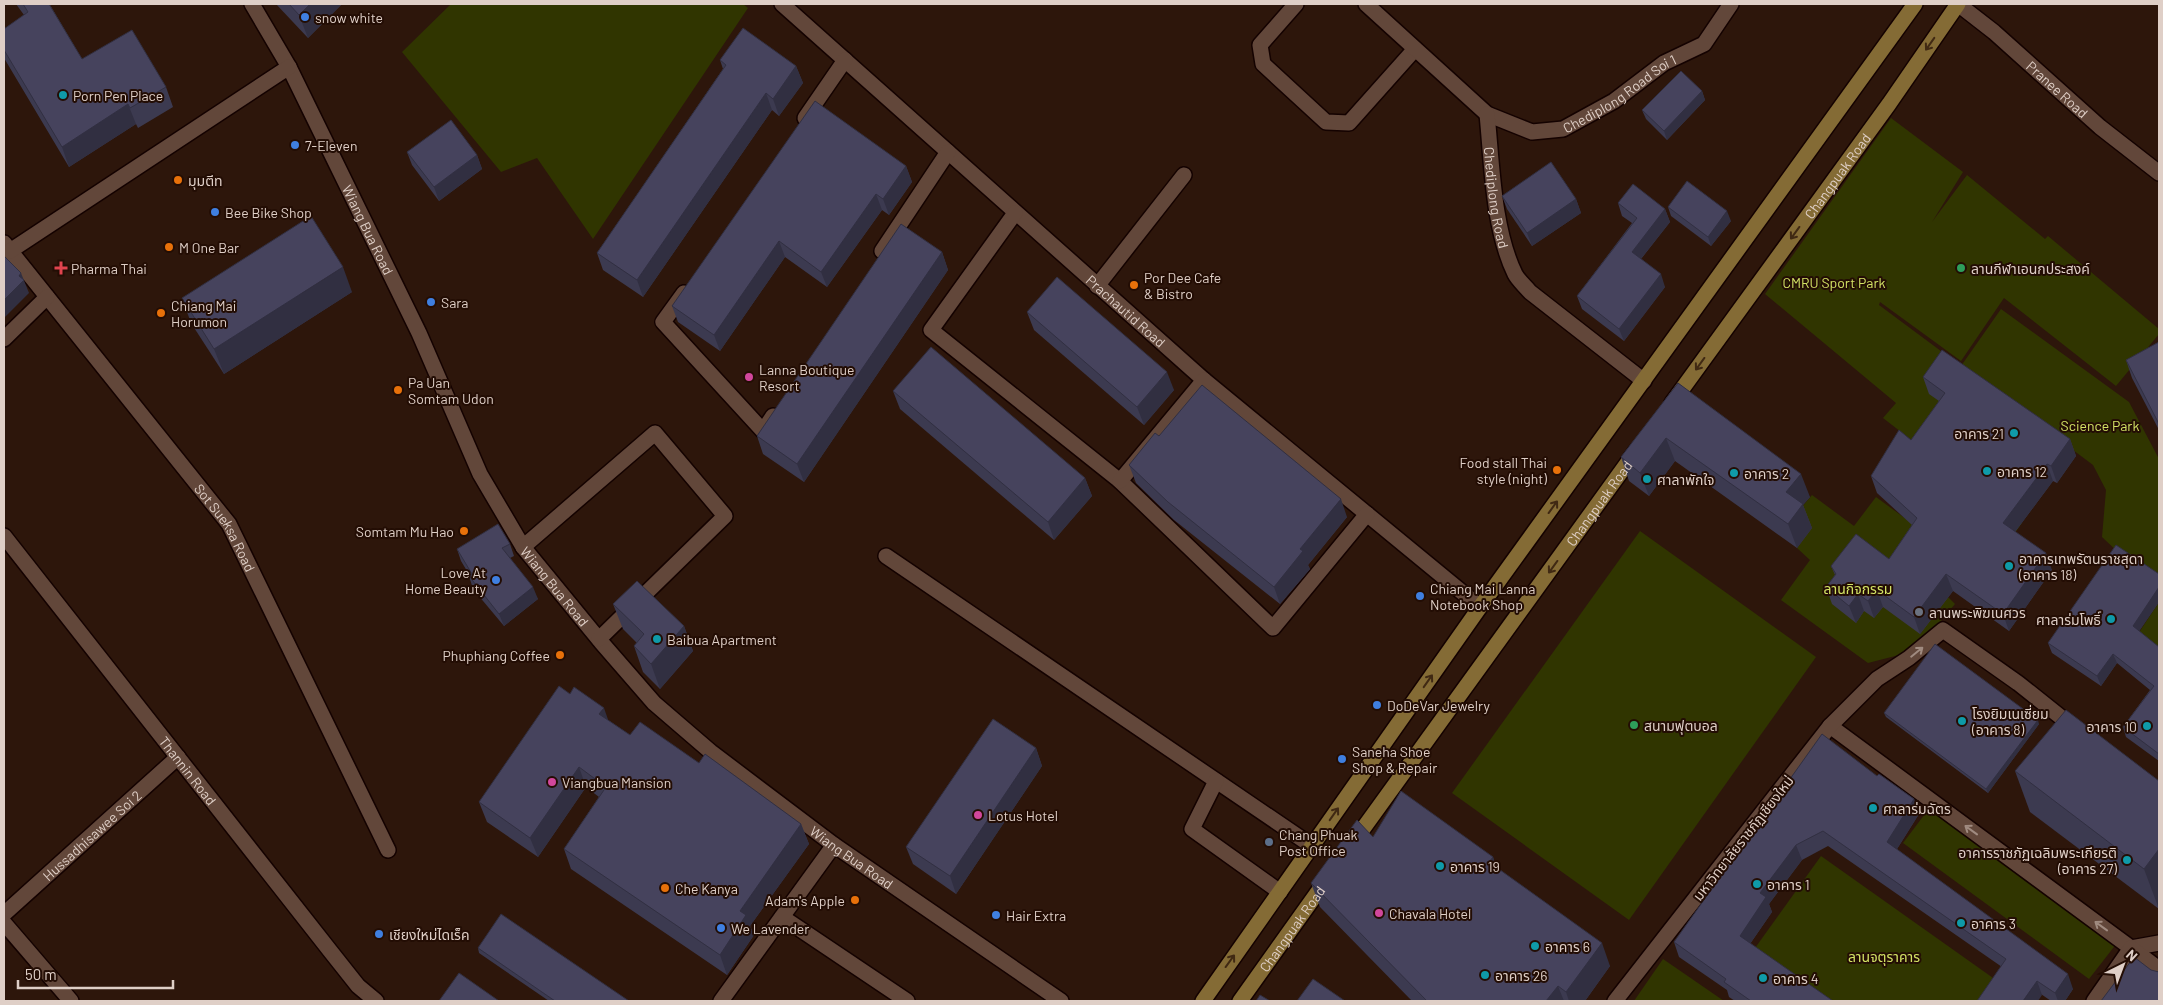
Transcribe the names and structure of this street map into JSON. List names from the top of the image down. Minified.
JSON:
{"streets":{"main road":["Changpuak Road"],"street":["Pranee Road","Chediplong Road Soi 1","Chediplong Road","Wiang Bua Road","Prachautid Road","Sot Sueksa Road","Thannin Road","Hussadhisawee Soi 2","มหาวิทยาลัยราชภัฏเชียงใหม่"]},"crossings":[["Pranee Road","Changpuak Road"],["Chediplong Road Soi 1","Chediplong Road"],["Thannin Road","Hussadhisawee Soi 2"]],"parks":["CMRU Sport Park","Science Park","ลานกิจกรรม","ลานจตุราคาร"],"places":{"other":["snow white","Porn Pen Place","7-Eleven","มุมตีท","Bee Bike Shop","M One Bar","ลานกีฬาเอนกประสงค์","Por Dee Cafe & Bistro","Sara","Chiang Mai Horumon","Lanna Boutique Resort","Pa Uan Somtam Udon","อาคาร 21","Food stall Thai style (night)","อาคาร 12","อาคาร 2","ศาลาพักใจ","Somtam Mu Hao","อาคารเทพรัตนราชสุดา (อาคาร 18)","Love At Home Beauty","Chiang Mai Lanna Notebook Shop","ลานพระพิฆเนศวร","ศาลาร่มโพธิ์","Baibua Apartment","Phuphiang Coffee","DoDeVar Jewelry","โรงยิมเนเซี่ยม (อาคาร 8)","สนามฟุตบอล","อาคาร 10","Saneha Shoe Shop & Repair","Viangbua Mansion","ศาลาร่มฉัตร","Lotus Hotel","Chang Phuak Post Office","อาคารราชภัฏเฉลิมพระเกียรติ (อาคาร 27)","อาคาร 19","อาคาร 1","Che Kanya","Adam's Apple","Chavala Hotel","Hair Extra","อาคาร 3","We Lavender","เชียงใหม่ไดเร็ค","อาคาร 6","อาคาร 26","อาคาร 4"],"health":["Pharma Thai"]},"scale_bar":"50 m","north":"top right"}
